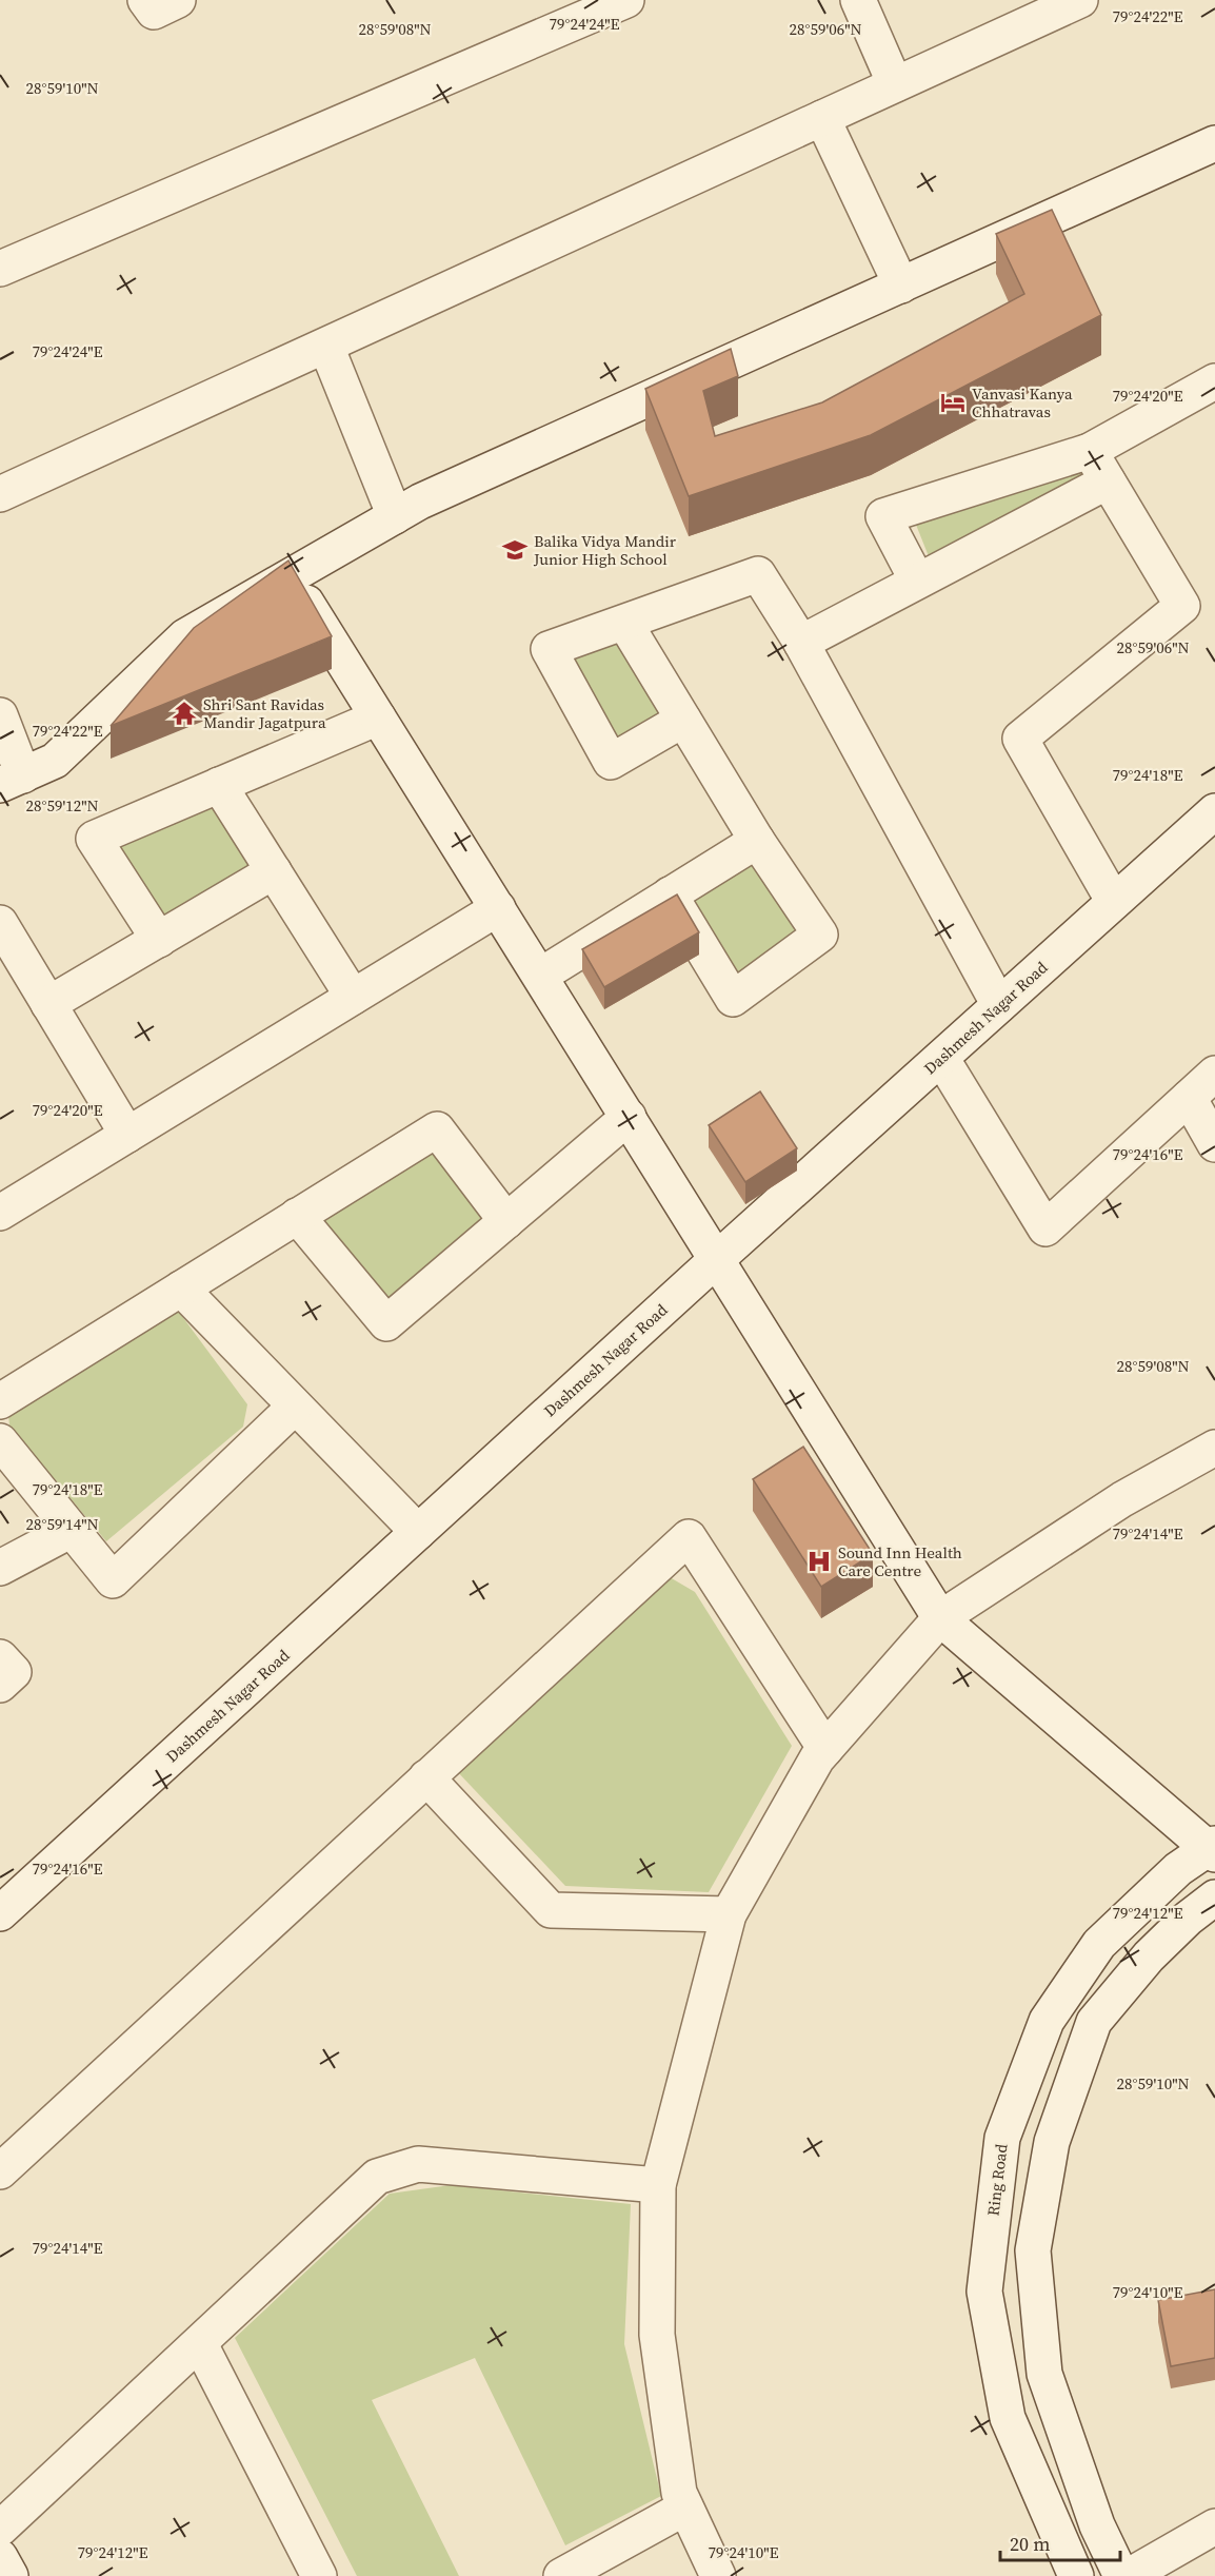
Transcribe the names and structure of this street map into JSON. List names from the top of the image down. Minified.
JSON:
{"streets":{"street":["Dashmesh Nagar Road","Ring Road"]},"places":{"hotel":["Vanvasi Kanya Chhatravas"],"school or university":["Balika Vidya Mandir Junior High School"],"temple":["Shri Sant Ravidas Mandir Jagatpura"],"hospital":["Sound Inn Health Care Centre"]},"scale_bar":"20 m","coordinates":["79°24'22\"E","79°24'24\"E","28°59'06\"N","28°59'08\"N","28°59'10\"N","79°24'20\"E","79°24'18\"E","28°59'12\"N","79°24'16\"E","28°59'14\"N","79°24'14\"E","79°24'12\"E","79°24'10\"E"]}
